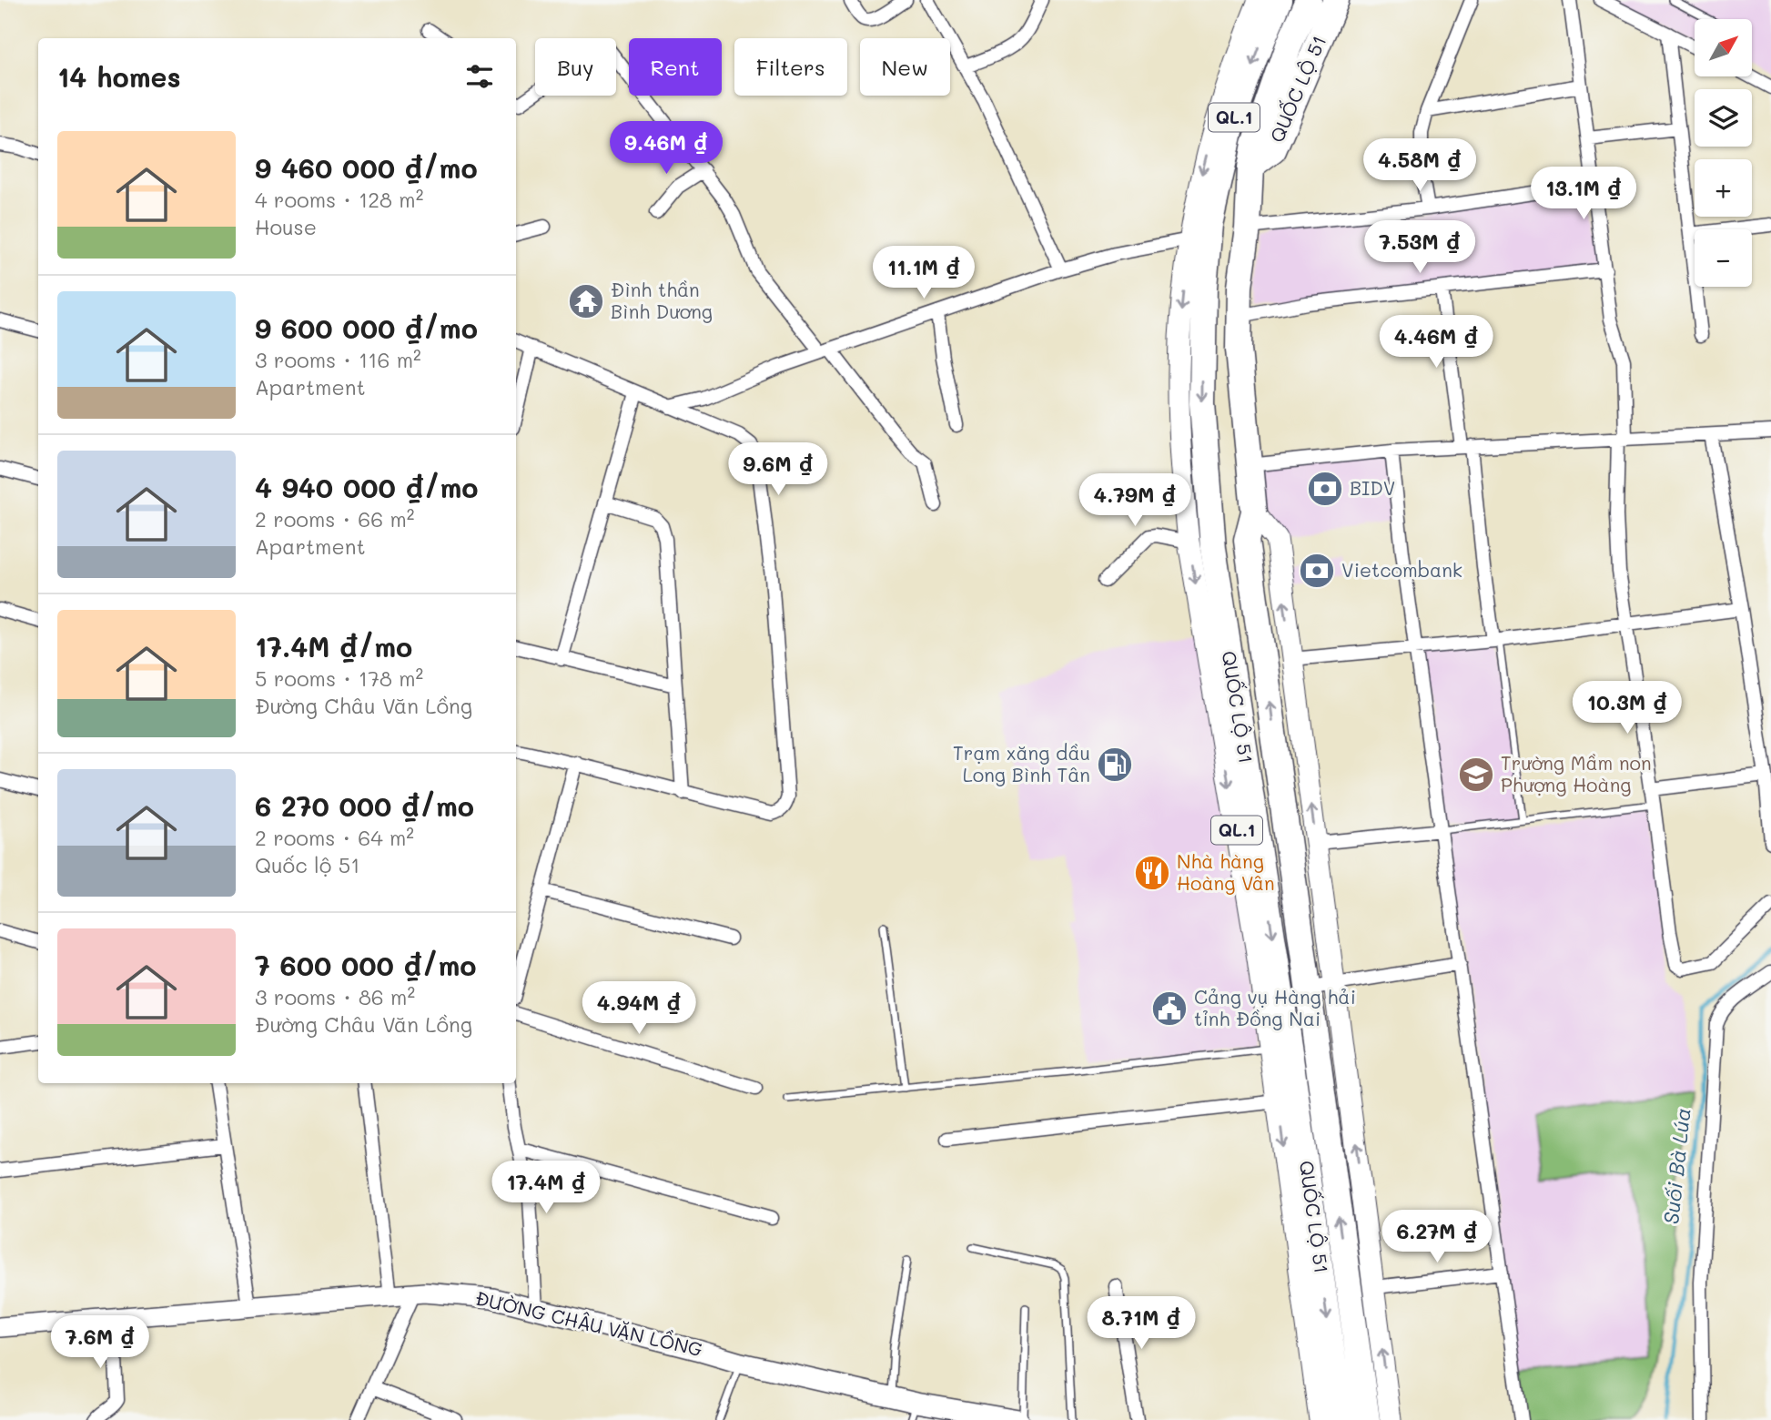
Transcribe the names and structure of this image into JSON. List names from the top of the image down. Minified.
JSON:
{"streets":{"highway":["QUỐC LỘ 51","QL.1"],"street":["ĐƯỜNG CHÂU VĂN LỒNG"]},"crossings":[["QUỐC LỘ 51","QL.1"]],"water":["Suối Bà Lúa"],"places":{"temple":["Đình thần Bình Dương"],"bank":["BIDV","Vietcombank"],"fuel station":["Trạm xăng dầu Long Bình Tân"],"school or university":["Trường Mầm non Phượng Hoàng"],"restaurant":["Nhà hàng Hoàng Vân"],"public building":["Cảng vụ Hàng hải tỉnh Đồng Nai"]},"north":"top right","page":{"map_buttons":["+","−"],"chip":["Buy","Rent","Filters","New"],"heading":"14 homes","list":[{"name":"9 460 000 ₫/mo","note":"4 rooms · 128 m² · House"},{"name":"9 600 000 ₫/mo","note":"3 rooms · 116 m² · Apartment"},{"name":"4 940 000 ₫/mo","note":"2 rooms · 66 m² · Apartment"},{"name":"17.4M ₫/mo","note":"5 rooms · 178 m² · Đường Châu Văn Lồng"},{"name":"6 270 000 ₫/mo","note":"2 rooms · 64 m² · Quốc lộ 51"},{"name":"7 600 000 ₫/mo","note":"3 rooms · 86 m² · Đường Châu Văn Lồng"}],"price":["9.46M ₫","4.58M ₫","13.1M ₫","7.53M ₫","11.1M ₫","4.46M ₫","9.6M ₫","4.79M ₫","10.3M ₫","4.94M ₫","17.4M ₫","6.27M ₫","8.71M ₫","7.6M ₫"]}}
